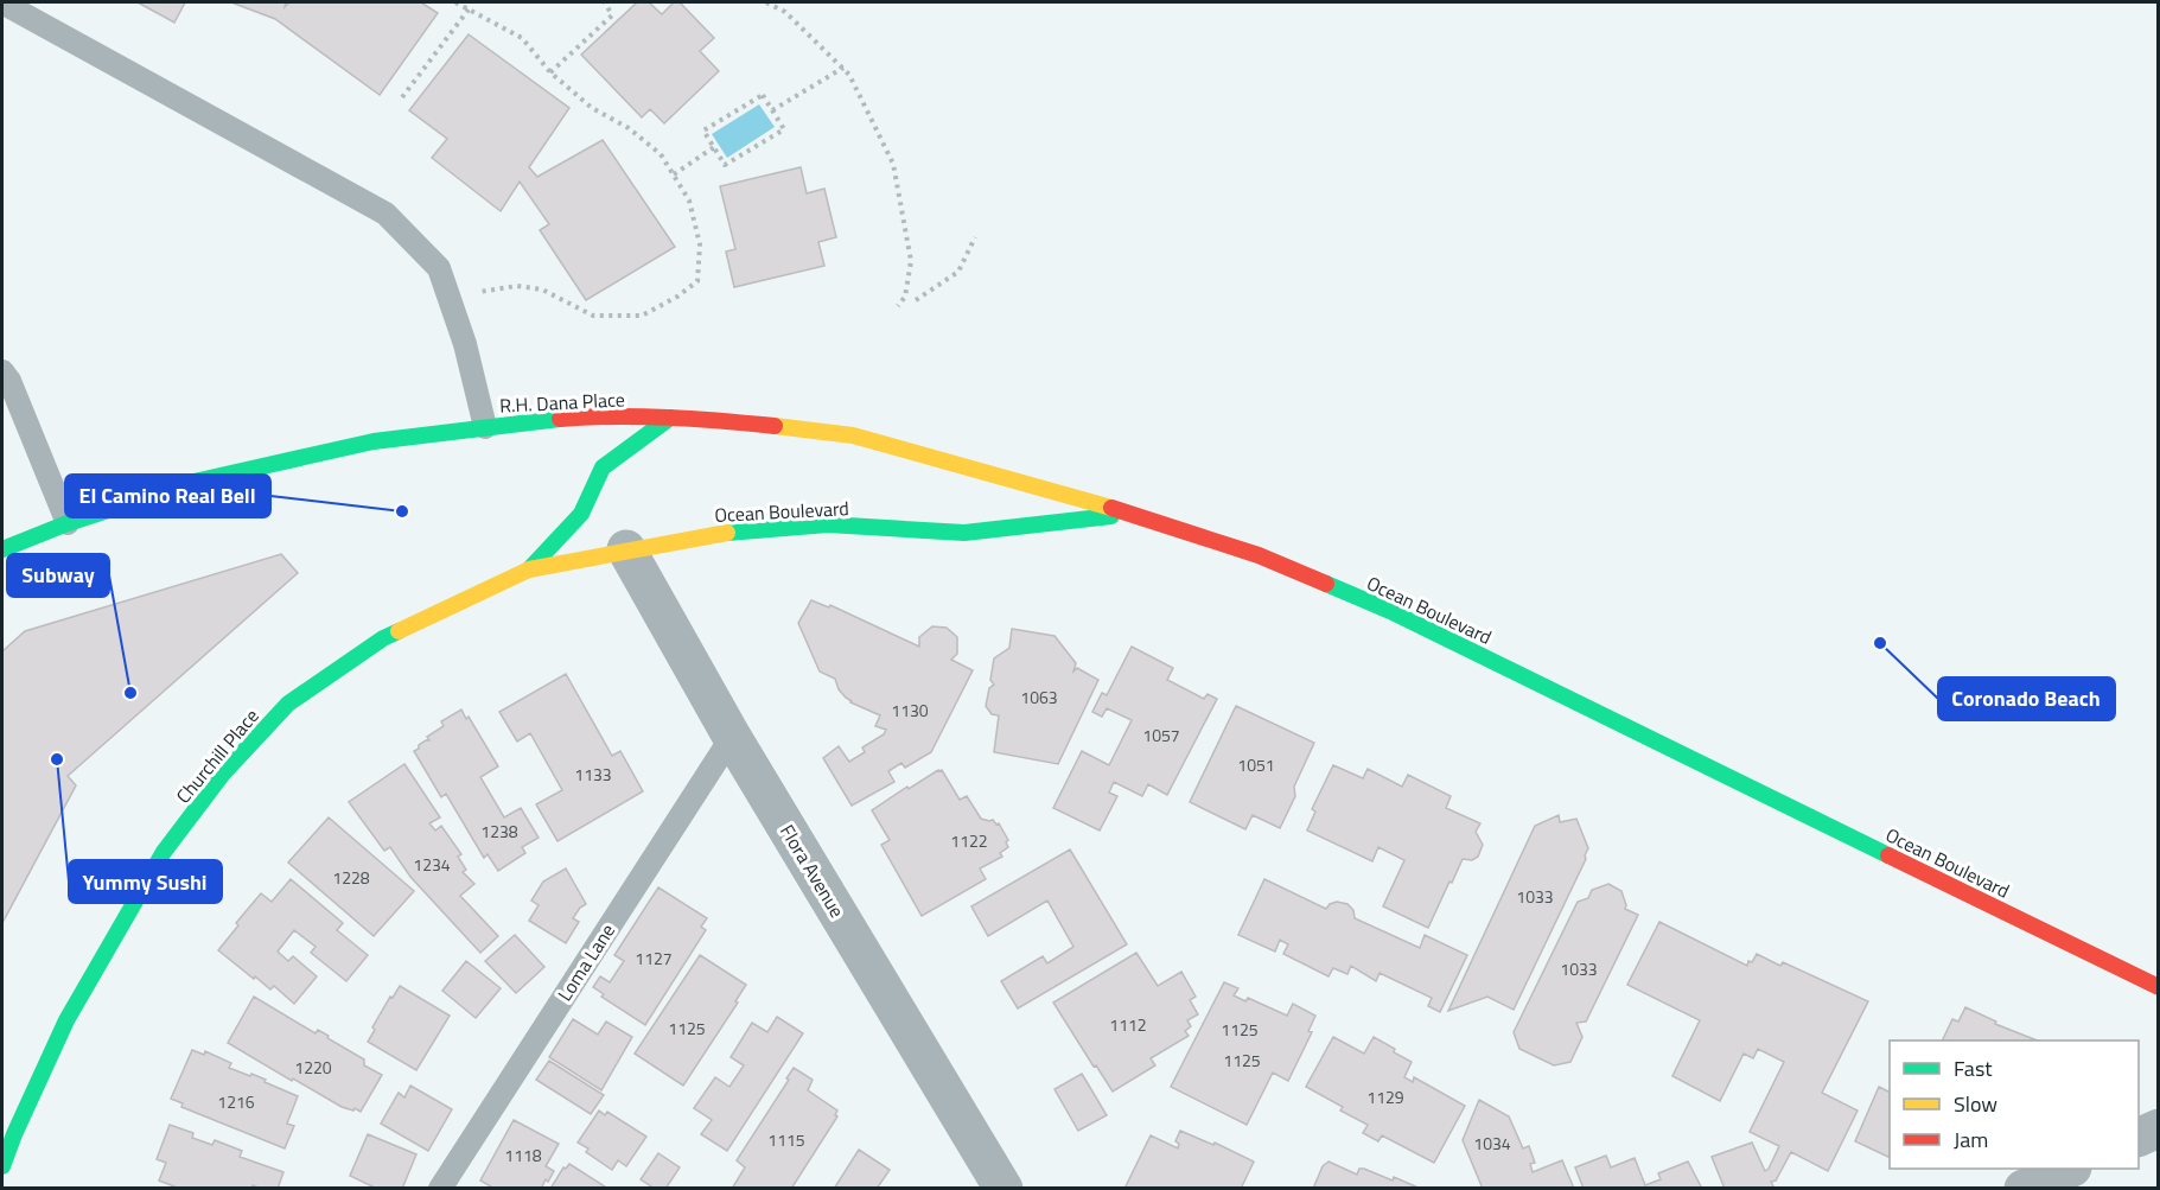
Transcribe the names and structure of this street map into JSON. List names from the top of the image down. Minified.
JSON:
{"streets":{"main road":["R.H. Dana Place","Ocean Boulevard","Churchill Place"],"street":["Flora Avenue"],"lane":["Loma Lane"]},"crossings":[["R.H. Dana Place","Ocean Boulevard"],["Ocean Boulevard","Churchill Place"],["Ocean Boulevard","Flora Avenue"],["Churchill Place","Flora Avenue"],["Flora Avenue","Loma Lane"]],"places":["El Camino Real Bell","Coronado Beach","Subway","Yummy Sushi"],"house_numbers":["1063","1130","1057","1051","1133","1238","1122","1234","1228","1033","1127","1033","1112","1125","1125","1125","1220","1129","1216","1115","1034","1118"],"legend":["Fast","Slow","Jam"]}
